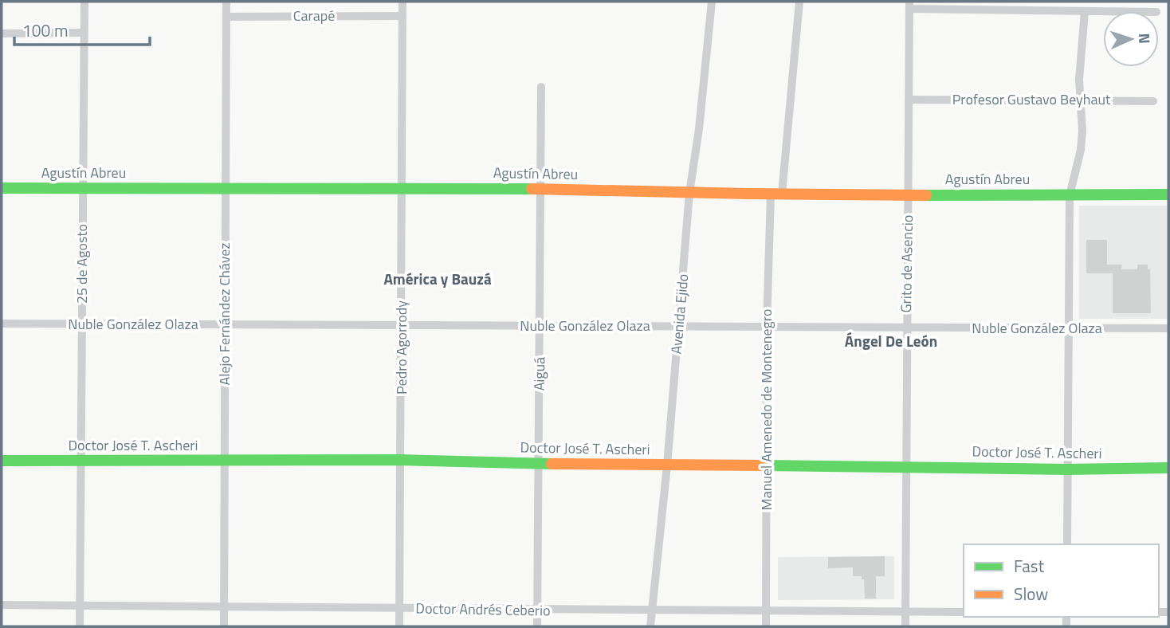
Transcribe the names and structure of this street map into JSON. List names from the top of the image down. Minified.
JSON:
{"streets":{"street":["Carapé","Profesor Gustavo Beyhaut","Agustín Abreu","25 de Agosto","Grito de Asencio","Alejo Fernández Chávez","Avenida Ejido","Nuble González Olaza","Pedro Agorrody","Aiguá","Manuel Amenedo de Montenegro","Doctor José T. Ascheri","Doctor Andrés Ceberio"]},"crossings":[["Carapé","Alejo Fernández Chávez"],["Carapé","Pedro Agorrody"],["Profesor Gustavo Beyhaut","Grito de Asencio"],["Agustín Abreu","25 de Agosto"],["Agustín Abreu","Grito de Asencio"],["Agustín Abreu","Alejo Fernández Chávez"],["Agustín Abreu","Avenida Ejido"],["Agustín Abreu","Pedro Agorrody"],["Agustín Abreu","Aiguá"],["Agustín Abreu","Manuel Amenedo de Montenegro"],["25 de Agosto","Nuble González Olaza"],["25 de Agosto","Doctor José T. Ascheri"],["25 de Agosto","Doctor Andrés Ceberio"],["Grito de Asencio","Nuble González Olaza"],["Grito de Asencio","Doctor José T. Ascheri"],["Grito de Asencio","Doctor Andrés Ceberio"],["Alejo Fernández Chávez","Nuble González Olaza"],["Alejo Fernández Chávez","Doctor José T. Ascheri"],["Alejo Fernández Chávez","Doctor Andrés Ceberio"],["Avenida Ejido","Nuble González Olaza"],["Avenida Ejido","Doctor José T. Ascheri"],["Avenida Ejido","Doctor Andrés Ceberio"],["Nuble González Olaza","Pedro Agorrody"],["Nuble González Olaza","Aiguá"],["Nuble González Olaza","Manuel Amenedo de Montenegro"],["Pedro Agorrody","Doctor José T. Ascheri"],["Pedro Agorrody","Doctor Andrés Ceberio"],["Aiguá","Doctor José T. Ascheri"],["Aiguá","Doctor Andrés Ceberio"],["Manuel Amenedo de Montenegro","Doctor José T. Ascheri"],["Manuel Amenedo de Montenegro","Doctor Andrés Ceberio"]],"districts":["América y Bauzá","Ángel De León"],"legend":["Fast","Slow"],"scale_bar":"100 m","north":"right"}
